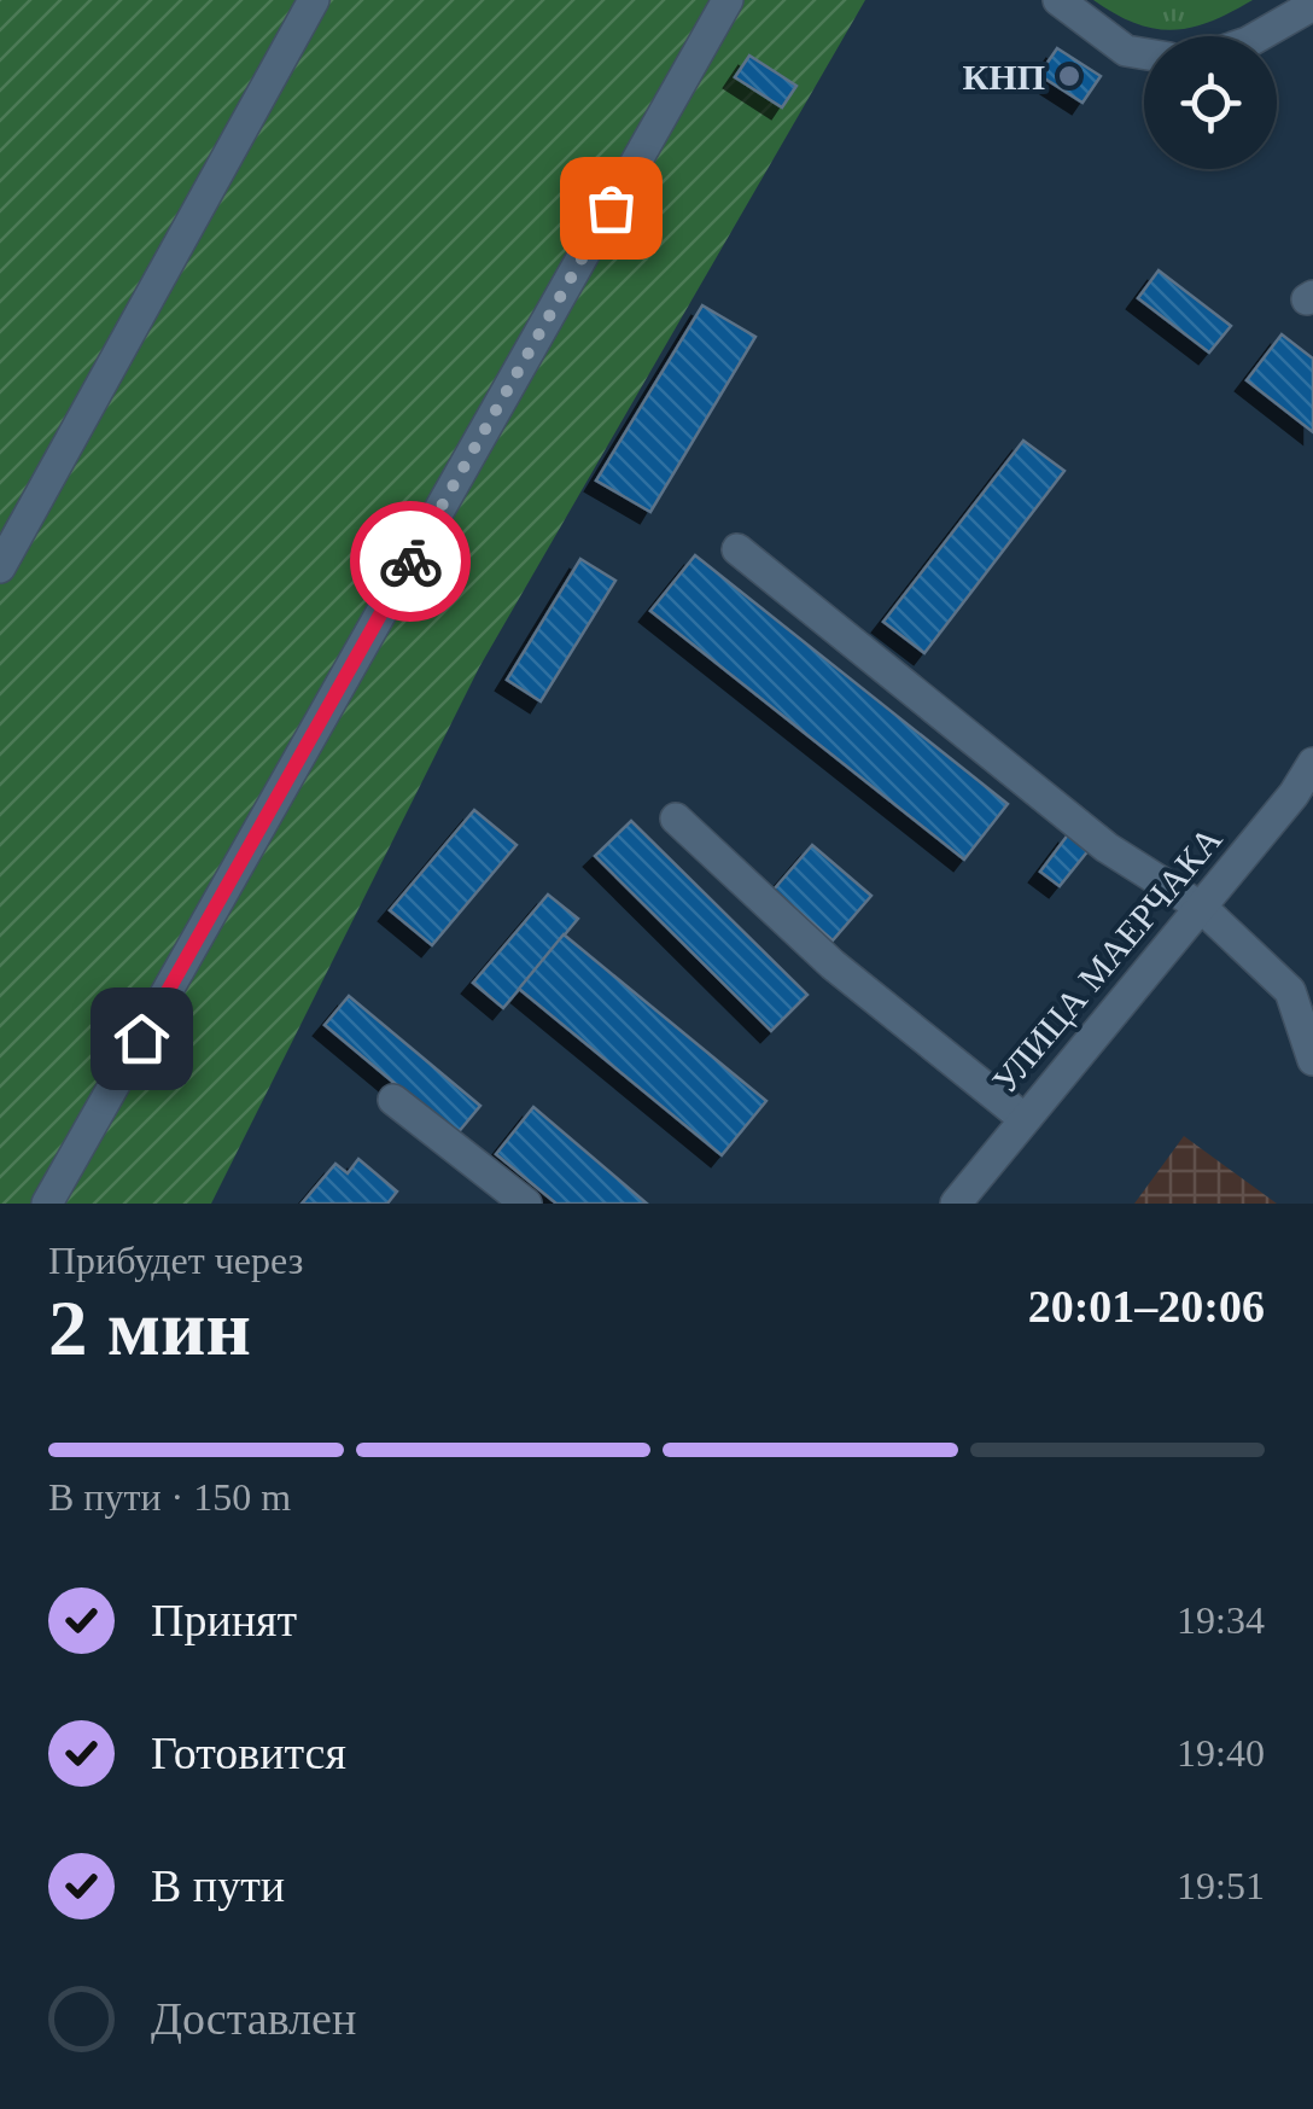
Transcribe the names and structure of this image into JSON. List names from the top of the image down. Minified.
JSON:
{"streets":{"street":["УЛИЦА МАЕРЧАКА"]},"places":["КНП"],"page":{"heading":["2 мин","Прибудет через","20:01–20:06"],"bar":"В пути · 150 m","list":[["Принят","19:34"],["Готовится","19:40"],["В пути","19:51"],"Доставлен"]}}
